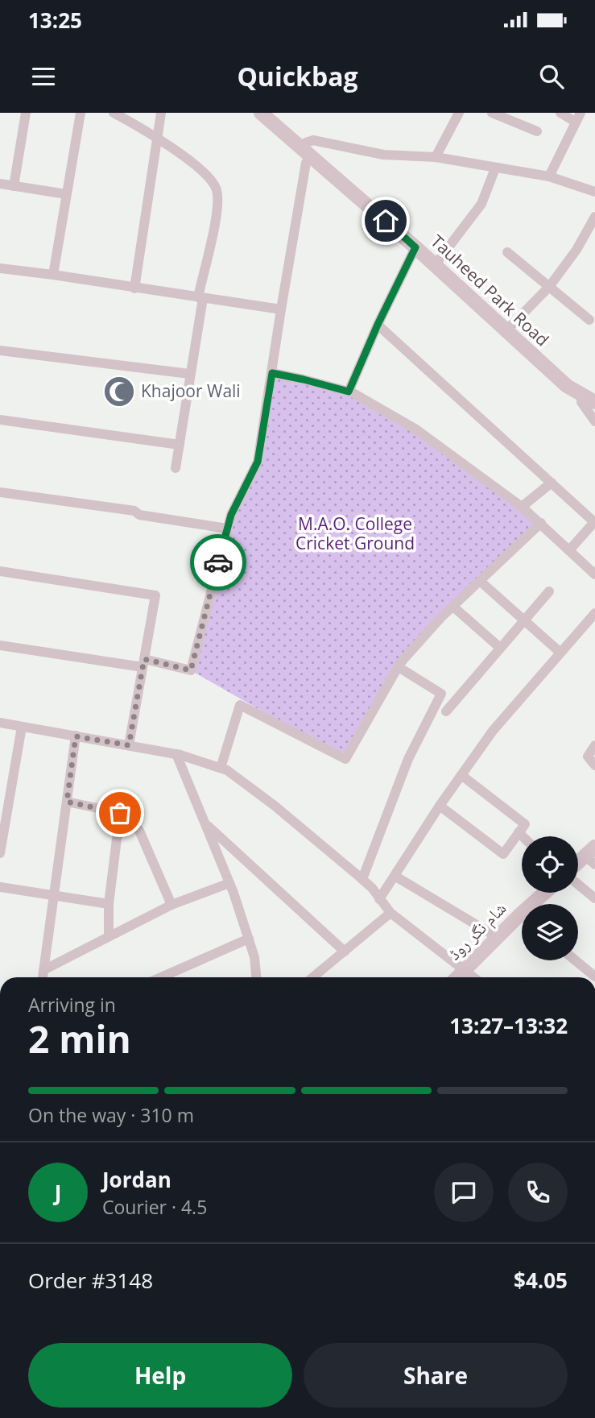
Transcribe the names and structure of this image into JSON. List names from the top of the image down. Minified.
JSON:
{"streets":{"main road":["Tauheed Park Road","شام نگر روڈ"]},"parks":["M.A.O. College Cricket Ground"],"places":{"mosque":["Khajoor Wali"]},"page":{"status":"13:25","header":"Quickbag","heading":["2 min","Arriving in","13:27–13:32"],"panel":["Jordan","Courier · 4.5","Order #3148","$4.05"],"bar":"On the way · 310 m","round":"J","buttons":["Help","Share"]}}
